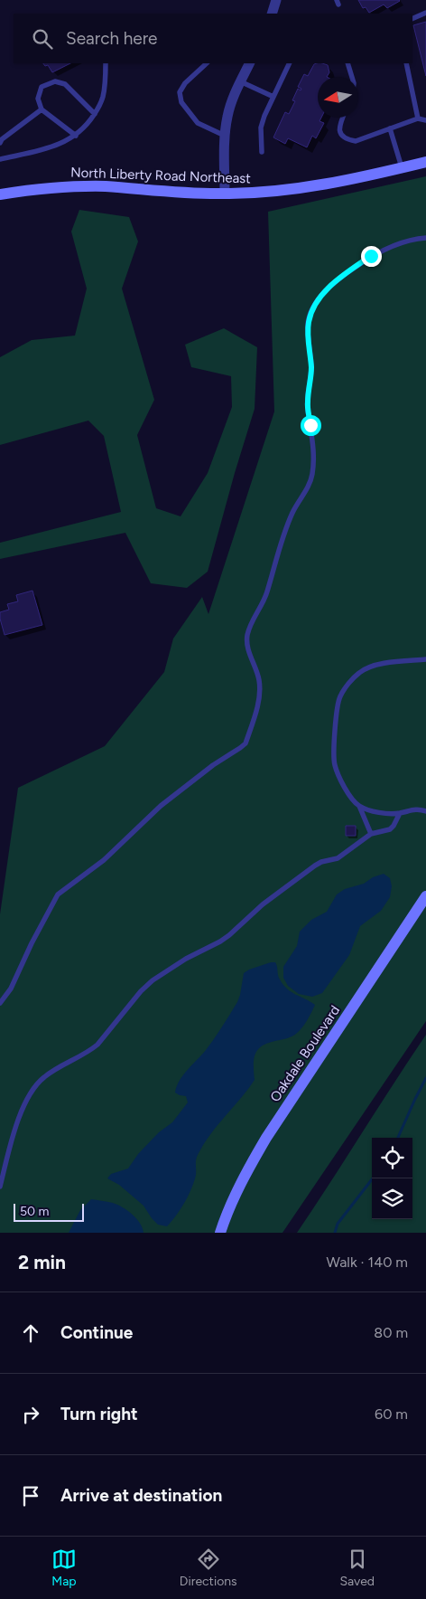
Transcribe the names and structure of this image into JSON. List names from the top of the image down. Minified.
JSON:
{"streets":{"main road":["North Liberty Road Northeast","Oakdale Boulevard"]},"scale_bar":"50 m","north":"left","page":{"search":"Search here","scale":"50 m","heading":["2 min","Walk · 140 m"],"list":[["Continue","80 m"],["Turn right","60 m"],"Arrive at destination"],"nav":["Map","Directions","Saved"]}}
